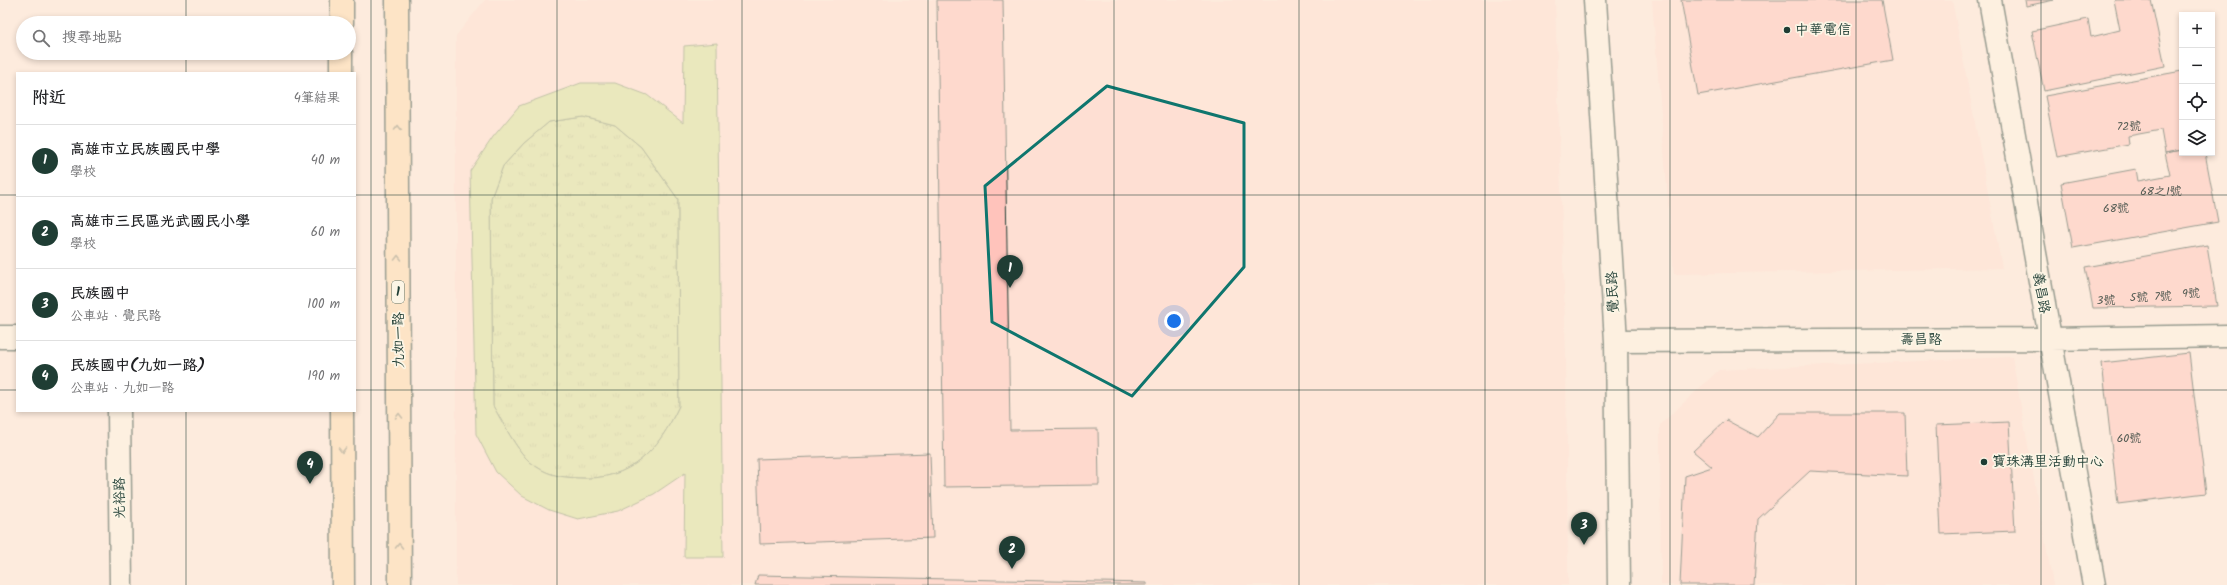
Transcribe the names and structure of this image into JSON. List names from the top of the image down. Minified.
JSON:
{"streets":{"main road":["1","九如一路"],"street":["覺民路","義昌路","壽昌路","光裕路"]},"crossings":[["覺民路","壽昌路"],["義昌路","壽昌路"]],"places":["中華電信","寶珠溝里活動中心"],"house_numbers":["72號","68之1號","68號","9號","7號","5號","3號","60號"],"page":{"map_buttons":["+","−"],"search":"搜尋地點","heading":["附近","4筆結果"],"list":[{"mark":"1","name":"高雄市立民族國民中學","note":"學校","value":"40 m"},{"mark":"2","name":"高雄市三民區光武國民小學","note":"學校","value":"60 m"},{"mark":"3","name":"民族國中","note":"公車站 · 覺民路","value":"100 m"},{"mark":"4","name":"民族國中(九如一路)","note":"公車站 · 九如一路","value":"190 m"}],"pins":["1","4","3","2"]}}
